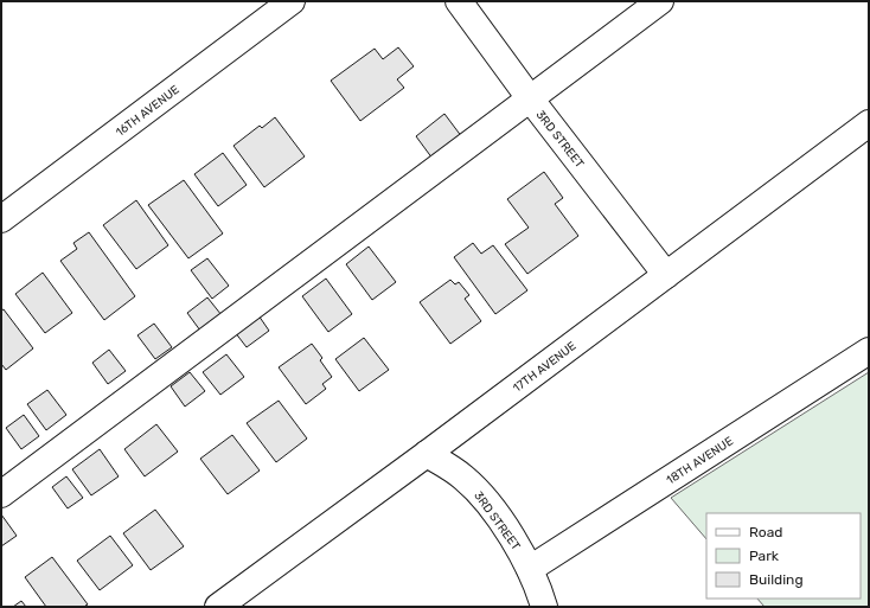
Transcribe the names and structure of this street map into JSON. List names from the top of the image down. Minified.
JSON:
{"streets":{"main road":["16TH AVENUE","3RD STREET","17TH AVENUE","18TH AVENUE"]},"crossings":[["3RD STREET","17TH AVENUE"],["3RD STREET","18TH AVENUE"]],"legend":["Road","Park","Building"]}
